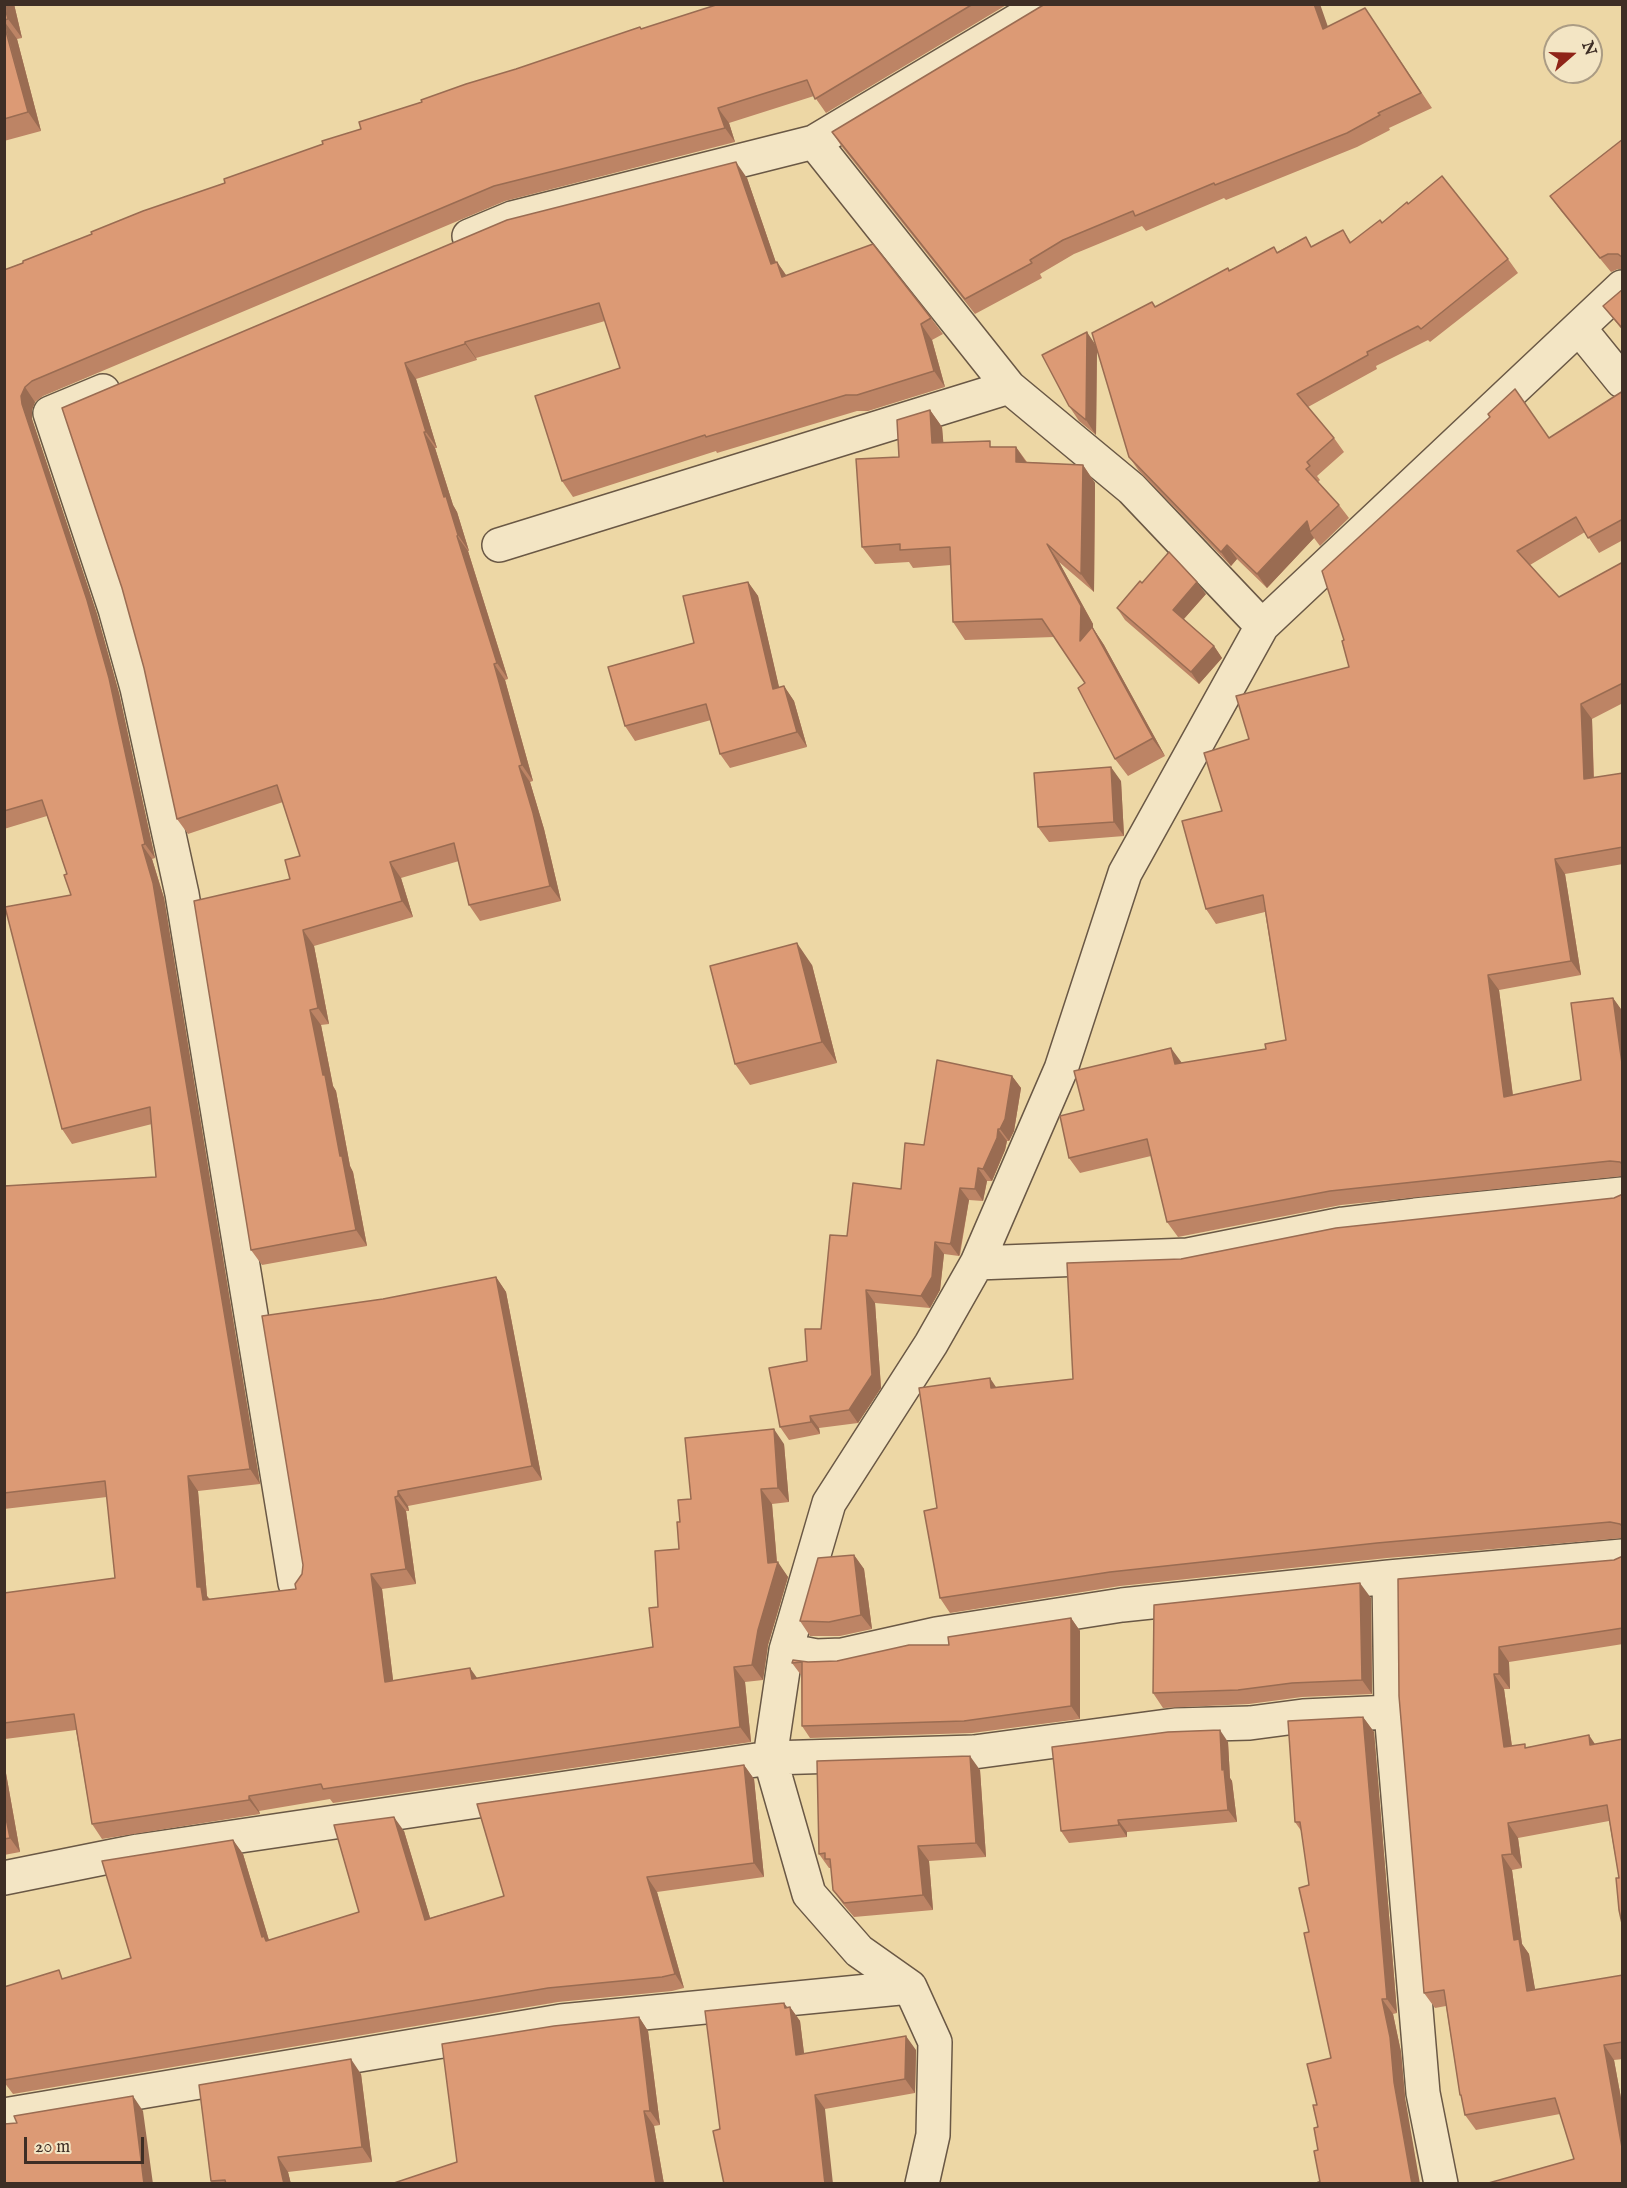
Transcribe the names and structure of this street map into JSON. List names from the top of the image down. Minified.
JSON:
{"scale_bar":"20 m","north":"right"}
